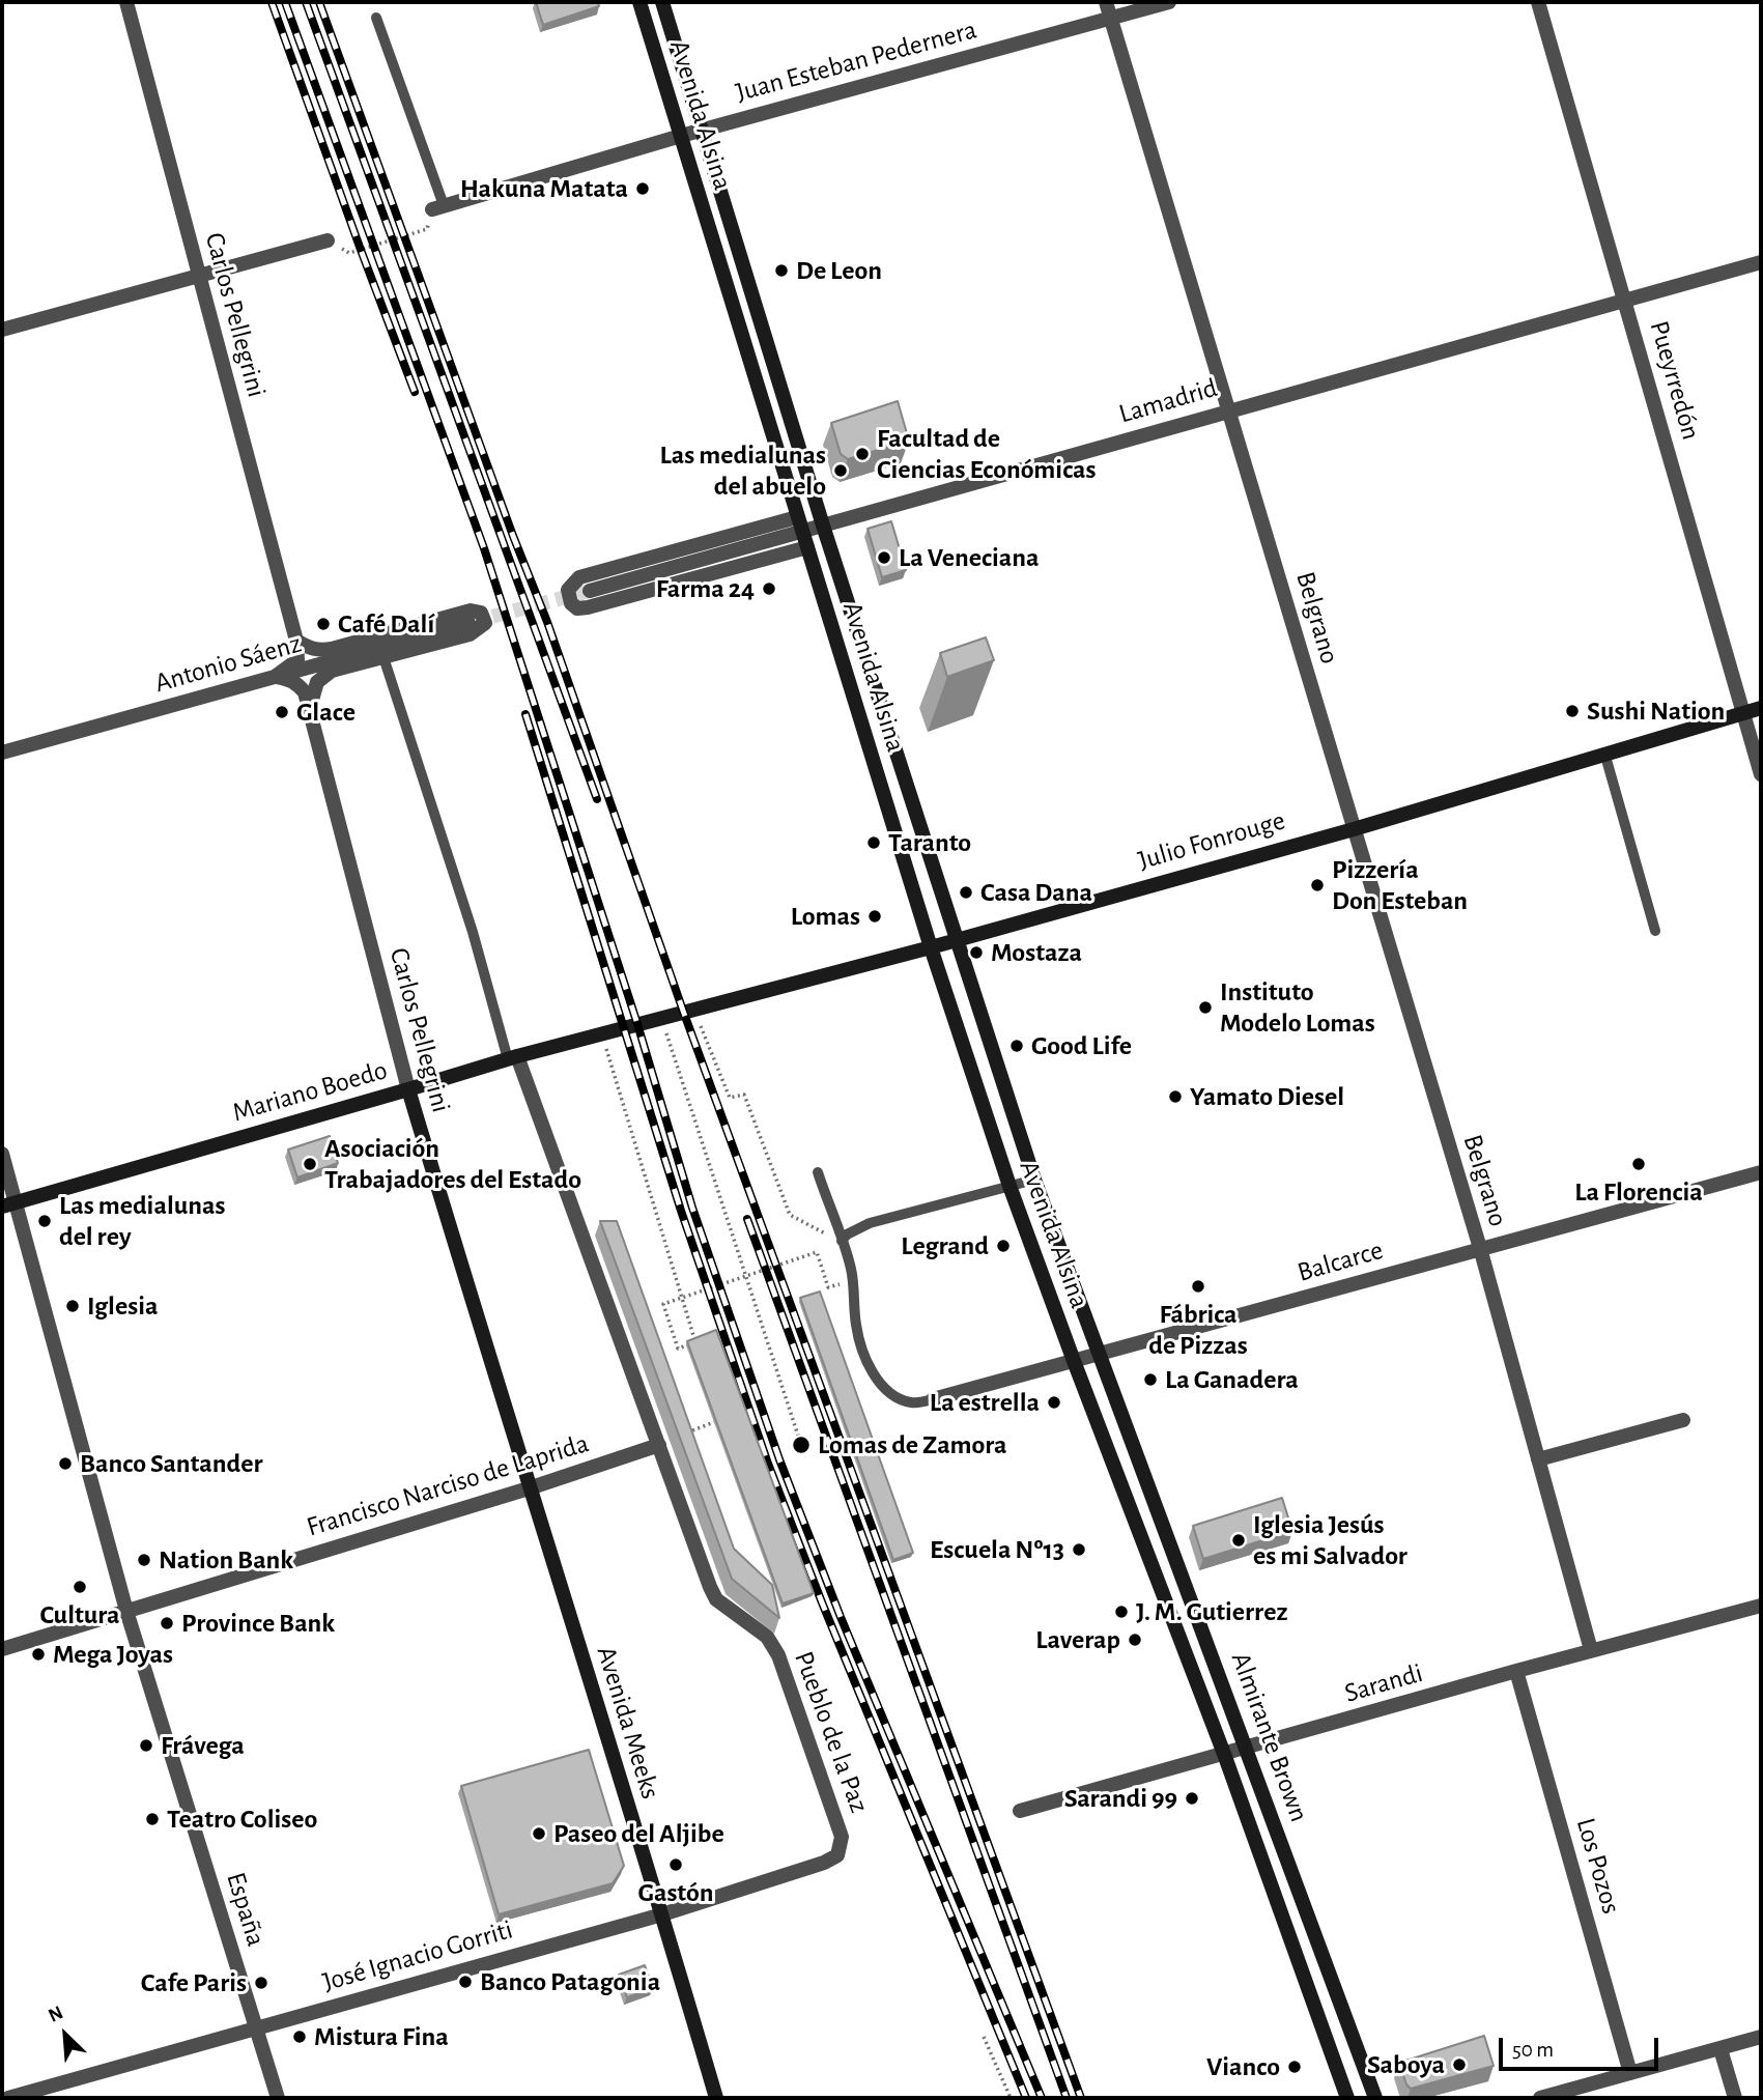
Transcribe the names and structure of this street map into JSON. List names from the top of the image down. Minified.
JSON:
{"streets":{"main road":["Avenida Alsina","Carlos Pellegrini","Julio Fonrouge","Mariano Boedo","Avenida Meeks","Almirante Brown"],"street":["Juan Esteban Pedernera","Pueyrredón","Lamadrid","Belgrano","Antonio Sáenz","Balcarce","Francisco Narciso de Laprida","Sarandi","Pueblo de la Paz","Los Pozos","España","José Ignacio Gorriti"]},"crossings":[["Juan Esteban Pedernera","Avenida Alsina"],["Juan Esteban Pedernera","Belgrano"],["Avenida Alsina","Lamadrid"],["Avenida Alsina","Julio Fonrouge"],["Avenida Alsina","Balcarce"],["Avenida Alsina","Almirante Brown"],["Carlos Pellegrini","Antonio Sáenz"],["Carlos Pellegrini","Mariano Boedo"],["Carlos Pellegrini","Francisco Narciso de Laprida"],["Carlos Pellegrini","Avenida Meeks"],["Pueyrredón","Lamadrid"],["Pueyrredón","Julio Fonrouge"],["Lamadrid","Belgrano"],["Belgrano","Julio Fonrouge"],["Belgrano","Balcarce"],["Julio Fonrouge","Mariano Boedo"],["Mariano Boedo","Pueblo de la Paz"],["Mariano Boedo","España"],["Balcarce","Almirante Brown"],["Francisco Narciso de Laprida","Avenida Meeks"],["Francisco Narciso de Laprida","Pueblo de la Paz"],["Francisco Narciso de Laprida","España"],["Sarandi","Almirante Brown"],["Sarandi","Los Pozos"],["Avenida Meeks","José Ignacio Gorriti"],["Pueblo de la Paz","José Ignacio Gorriti"],["España","José Ignacio Gorriti"]],"places":["Hakuna Matata","De Leon","Facultad de Ciencias Económicas","Las medialunas del abuelo","La Veneciana","Farma 24","Café Dalí","Sushi Nation","Glace","Taranto","Pizzería Don Esteban","Casa Dana","Lomas","Mostaza","Instituto Modelo Lomas","Good Life","Yamato Diesel","Asociación Trabajadores del Estado","La Florencia","Las medialunas del rey","Legrand","Fábrica de Pizzas","Iglesia","La Ganadera","La estrella","Lomas de Zamora","Banco Santander","Iglesia Jesús es mi Salvador","Escuela Nº13","Nation Bank","Cultura","J. M. Gutierrez","Province Bank","Laverap","Mega Joyas","Frávega","Sarandi 99","Teatro Coliseo","Paseo del Aljibe","Gastón","Banco Patagonia","Cafe Paris","Mistura Fina","Saboya","Vianco"],"scale_bar":"50 m","north":"top left"}
